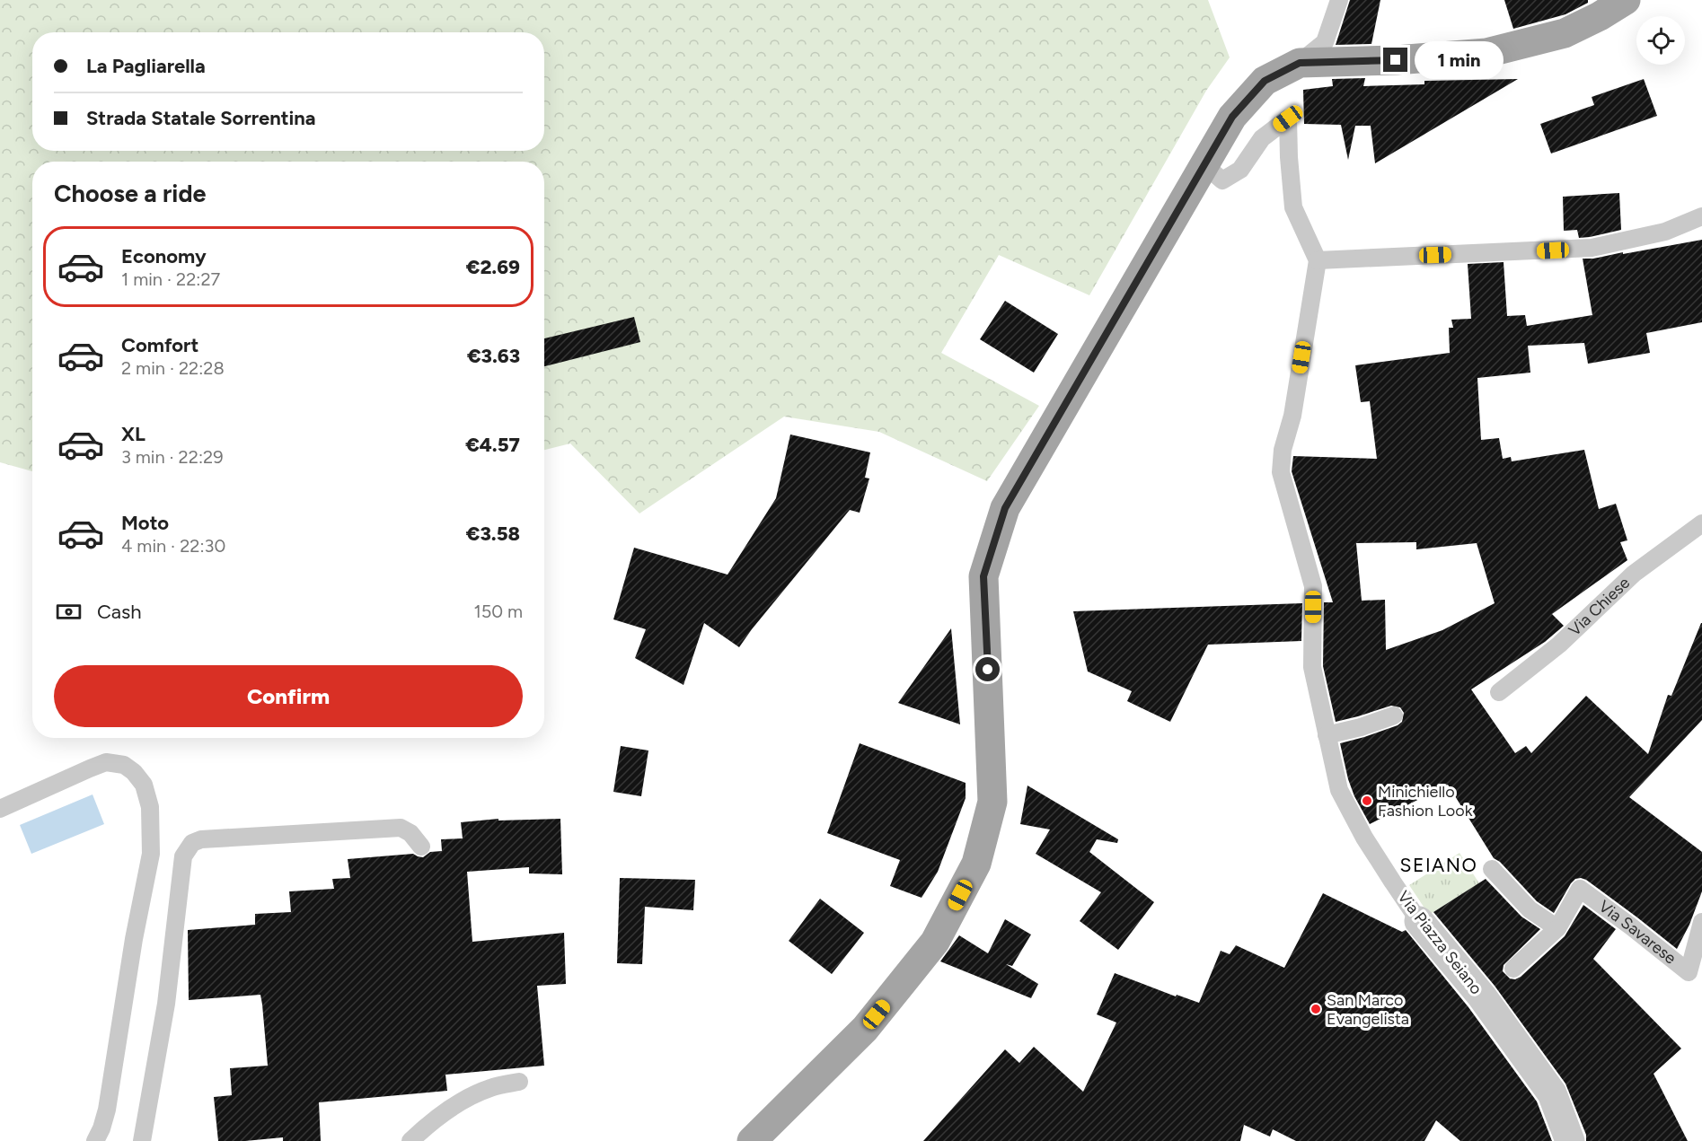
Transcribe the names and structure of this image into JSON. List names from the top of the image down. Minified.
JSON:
{"streets":{"street":["Via Piazza Seiano"],"lane":["Via Chiese","Via Savarese"]},"districts":["SEIANO"],"places":["Minichiello Fashion Look","San Marco Evangelista"],"page":{"banner":["La Pagliarella","Strada Statale Sorrentina"],"bubble":"1 min","heading":"Choose a ride","list":[{"name":"Economy","note":"1 min · 22:27","value":"€2.69"},{"name":"Comfort","note":"2 min · 22:28","value":"€3.63"},{"name":"XL","note":"3 min · 22:29","value":"€4.57"},{"name":"Moto","note":"4 min · 22:30","value":"€3.58"}],"pay":["Cash","150 m"],"buttons":"Confirm"}}
